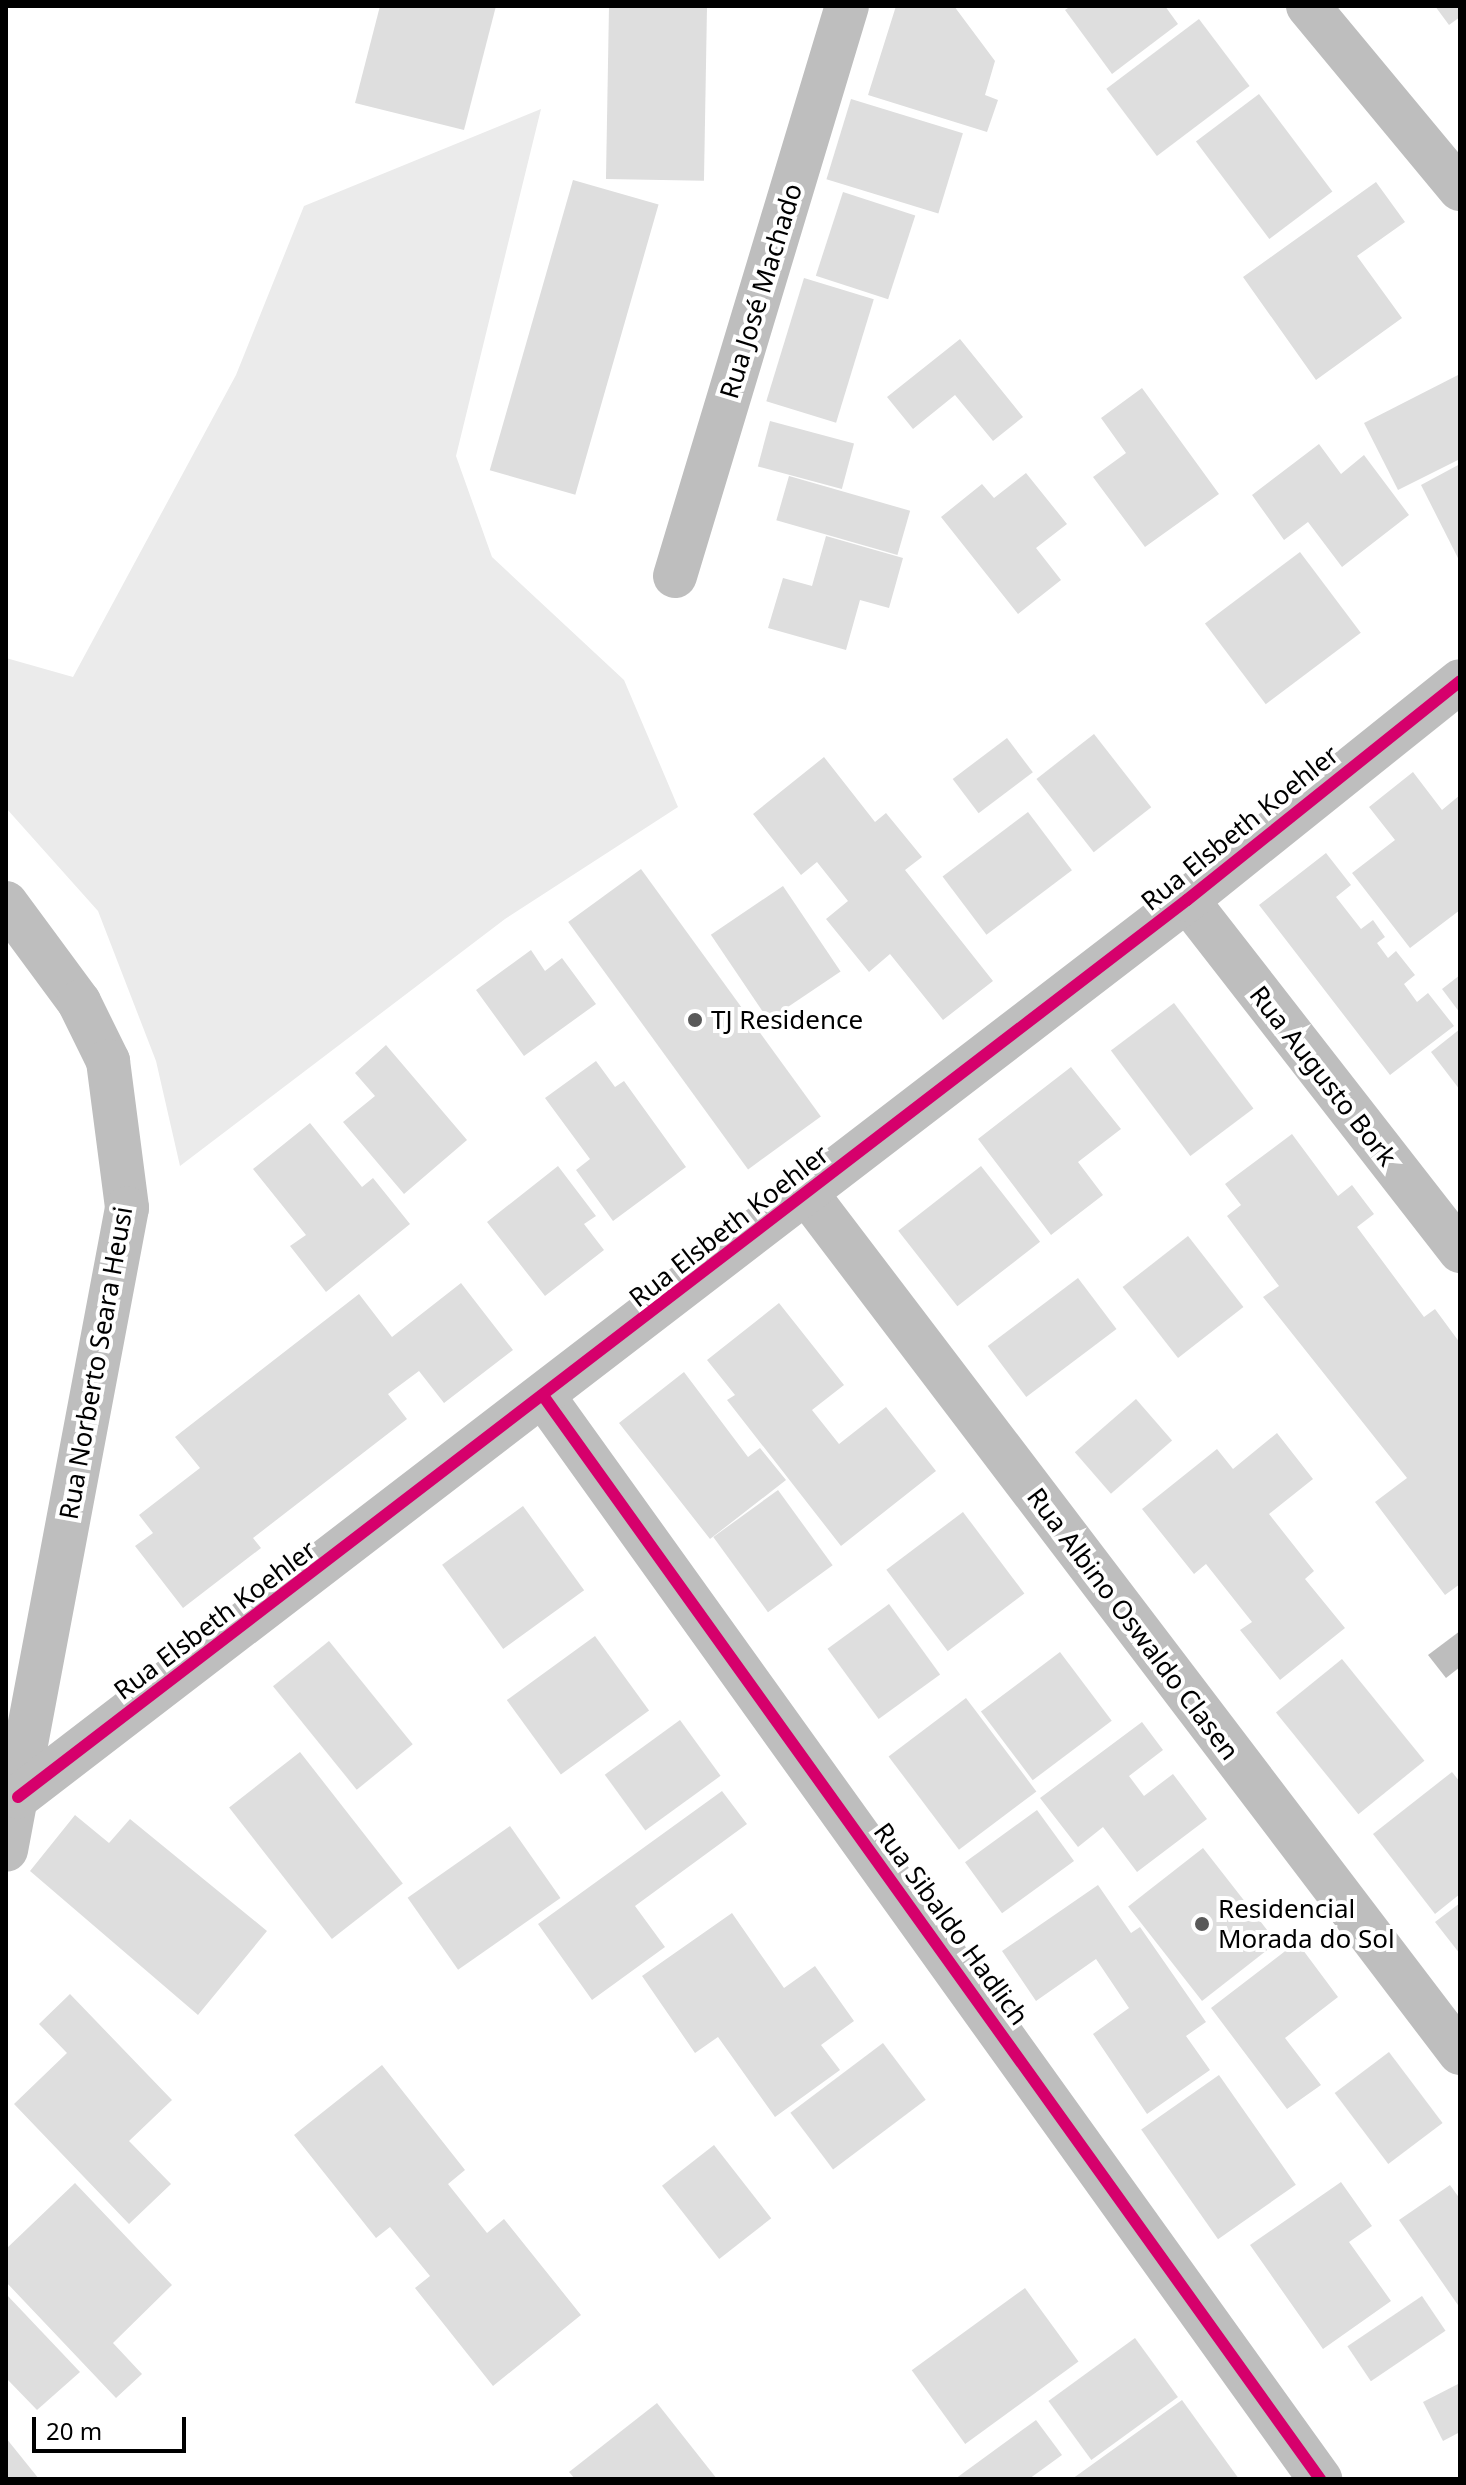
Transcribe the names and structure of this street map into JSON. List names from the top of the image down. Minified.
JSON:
{"streets":{"street":["Rua José Machado","Rua Elsbeth Koehler","Rua Augusto Bork","Rua Norberto Seara Heusi","Rua Albino Oswaldo Clasen","Rua Sibaldo Hadlich"]},"crossings":[["Rua Elsbeth Koehler","Rua Augusto Bork"],["Rua Elsbeth Koehler","Rua Norberto Seara Heusi"],["Rua Elsbeth Koehler","Rua Albino Oswaldo Clasen"],["Rua Elsbeth Koehler","Rua Sibaldo Hadlich"]],"places":["TJ Residence","Residencial Morada do Sol"],"scale_bar":"20 m"}
